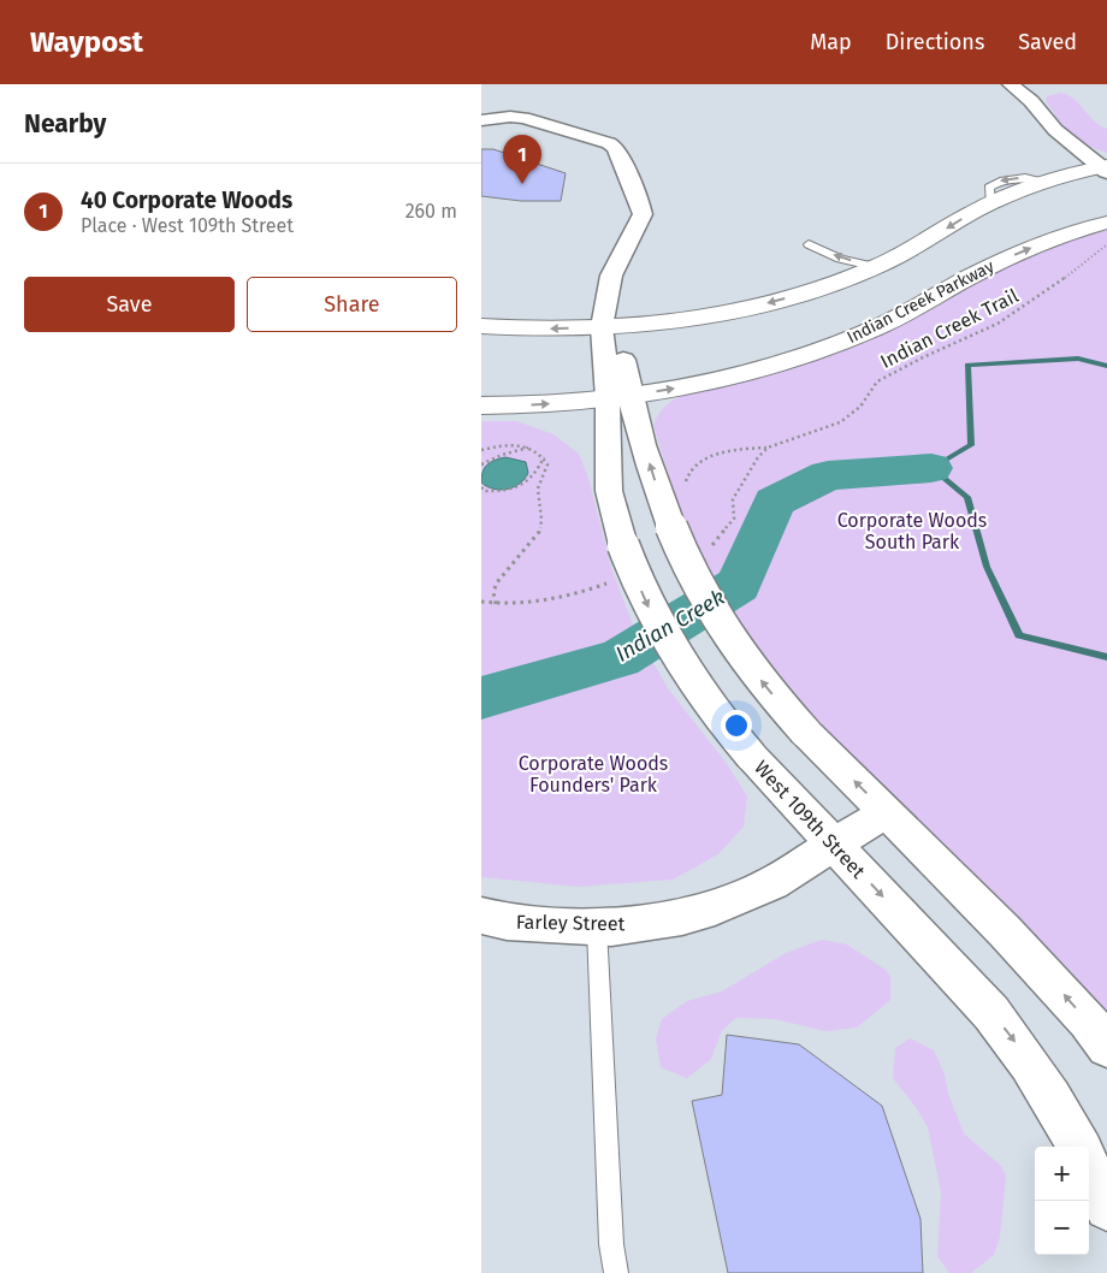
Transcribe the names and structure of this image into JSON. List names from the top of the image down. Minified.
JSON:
{"streets":{"street":["Indian Creek Parkway","West 109th Street","Farley Street"],"path":["Indian Creek Trail"]},"crossings":[["Indian Creek Parkway","West 109th Street"],["West 109th Street","Farley Street"]],"water":["Indian Creek"],"parks":["Corporate Woods South Park","Corporate Woods Founders' Park"],"page":{"header":"Waypost","nav":["Map","Directions","Saved"],"heading":"Nearby","pins":"1","list":[{"mark":"1","name":"40 Corporate Woods","note":"Place · West 109th Street","value":"260 m"}],"buttons":["Save","Share"],"map_buttons":["+","−"]}}
